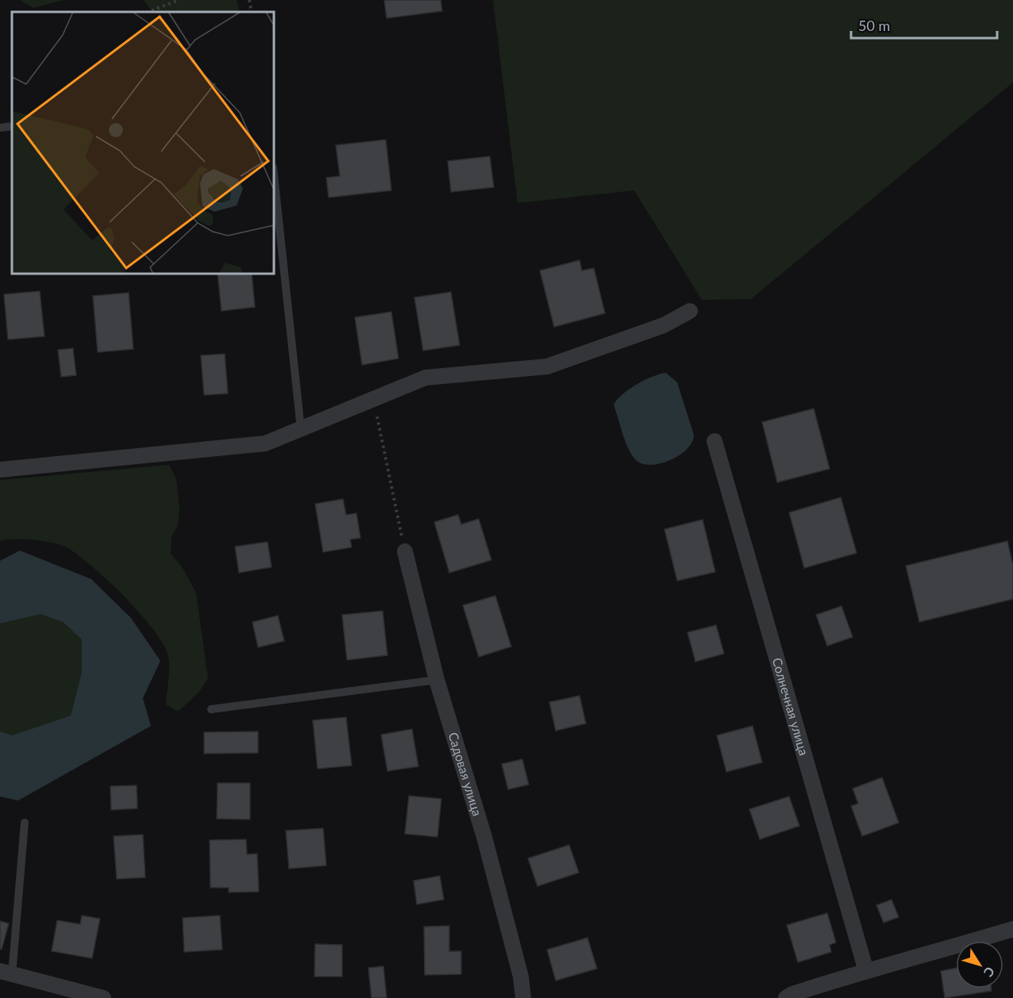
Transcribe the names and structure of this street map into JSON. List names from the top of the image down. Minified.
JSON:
{"streets":{"street":["Солнечная улица","Садовая улица"]},"scale_bar":"50 m","north":"bottom right"}
